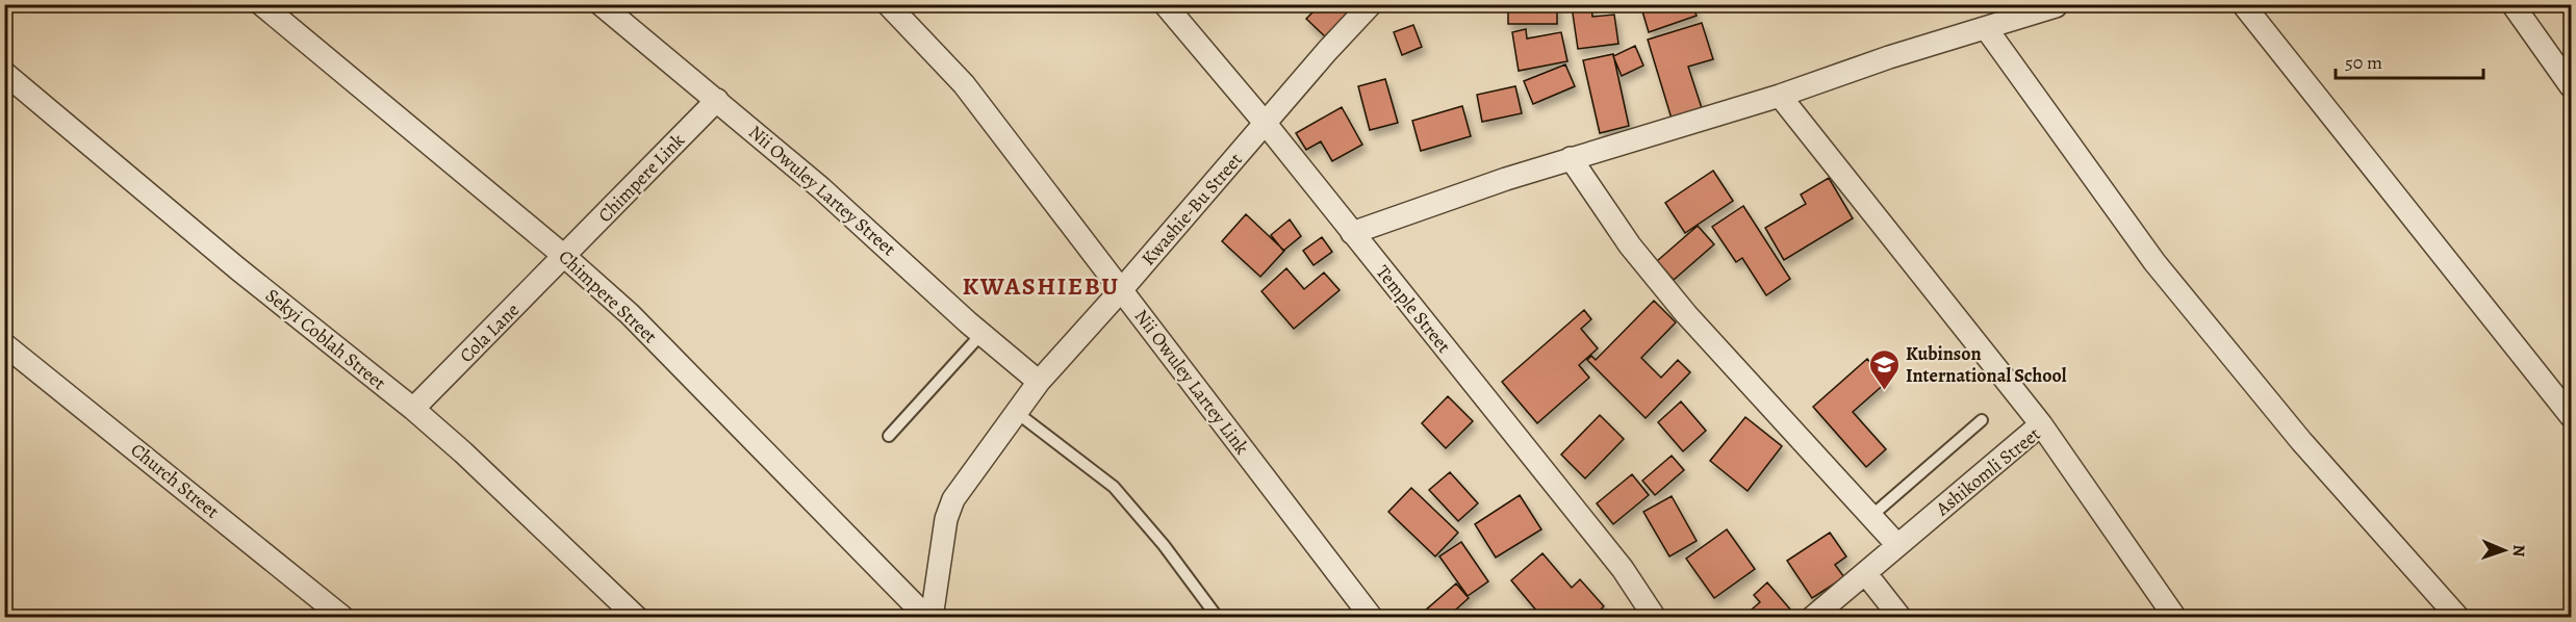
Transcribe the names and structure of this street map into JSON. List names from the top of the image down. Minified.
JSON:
{"streets":{"street":["Chimpere Link","Nii Owuley Lartey Street","Kwashie-Bu Street","Chimpere Street","Temple Street","Cola Lane","Sekyi Coblah Street","Nii Owuley Lartey Link","Ashikomli Street","Church Street"]},"crossings":[["Chimpere Link","Nii Owuley Lartey Street"],["Chimpere Link","Chimpere Street"],["Chimpere Link","Cola Lane"],["Nii Owuley Lartey Street","Kwashie-Bu Street"],["Kwashie-Bu Street","Chimpere Street"],["Kwashie-Bu Street","Temple Street"],["Kwashie-Bu Street","Nii Owuley Lartey Link"],["Chimpere Street","Cola Lane"],["Cola Lane","Sekyi Coblah Street"]],"districts":["KWASHIEBU"],"places":{"school or university":["Kubinson International School"]},"scale_bar":"50 m","north":"right"}
